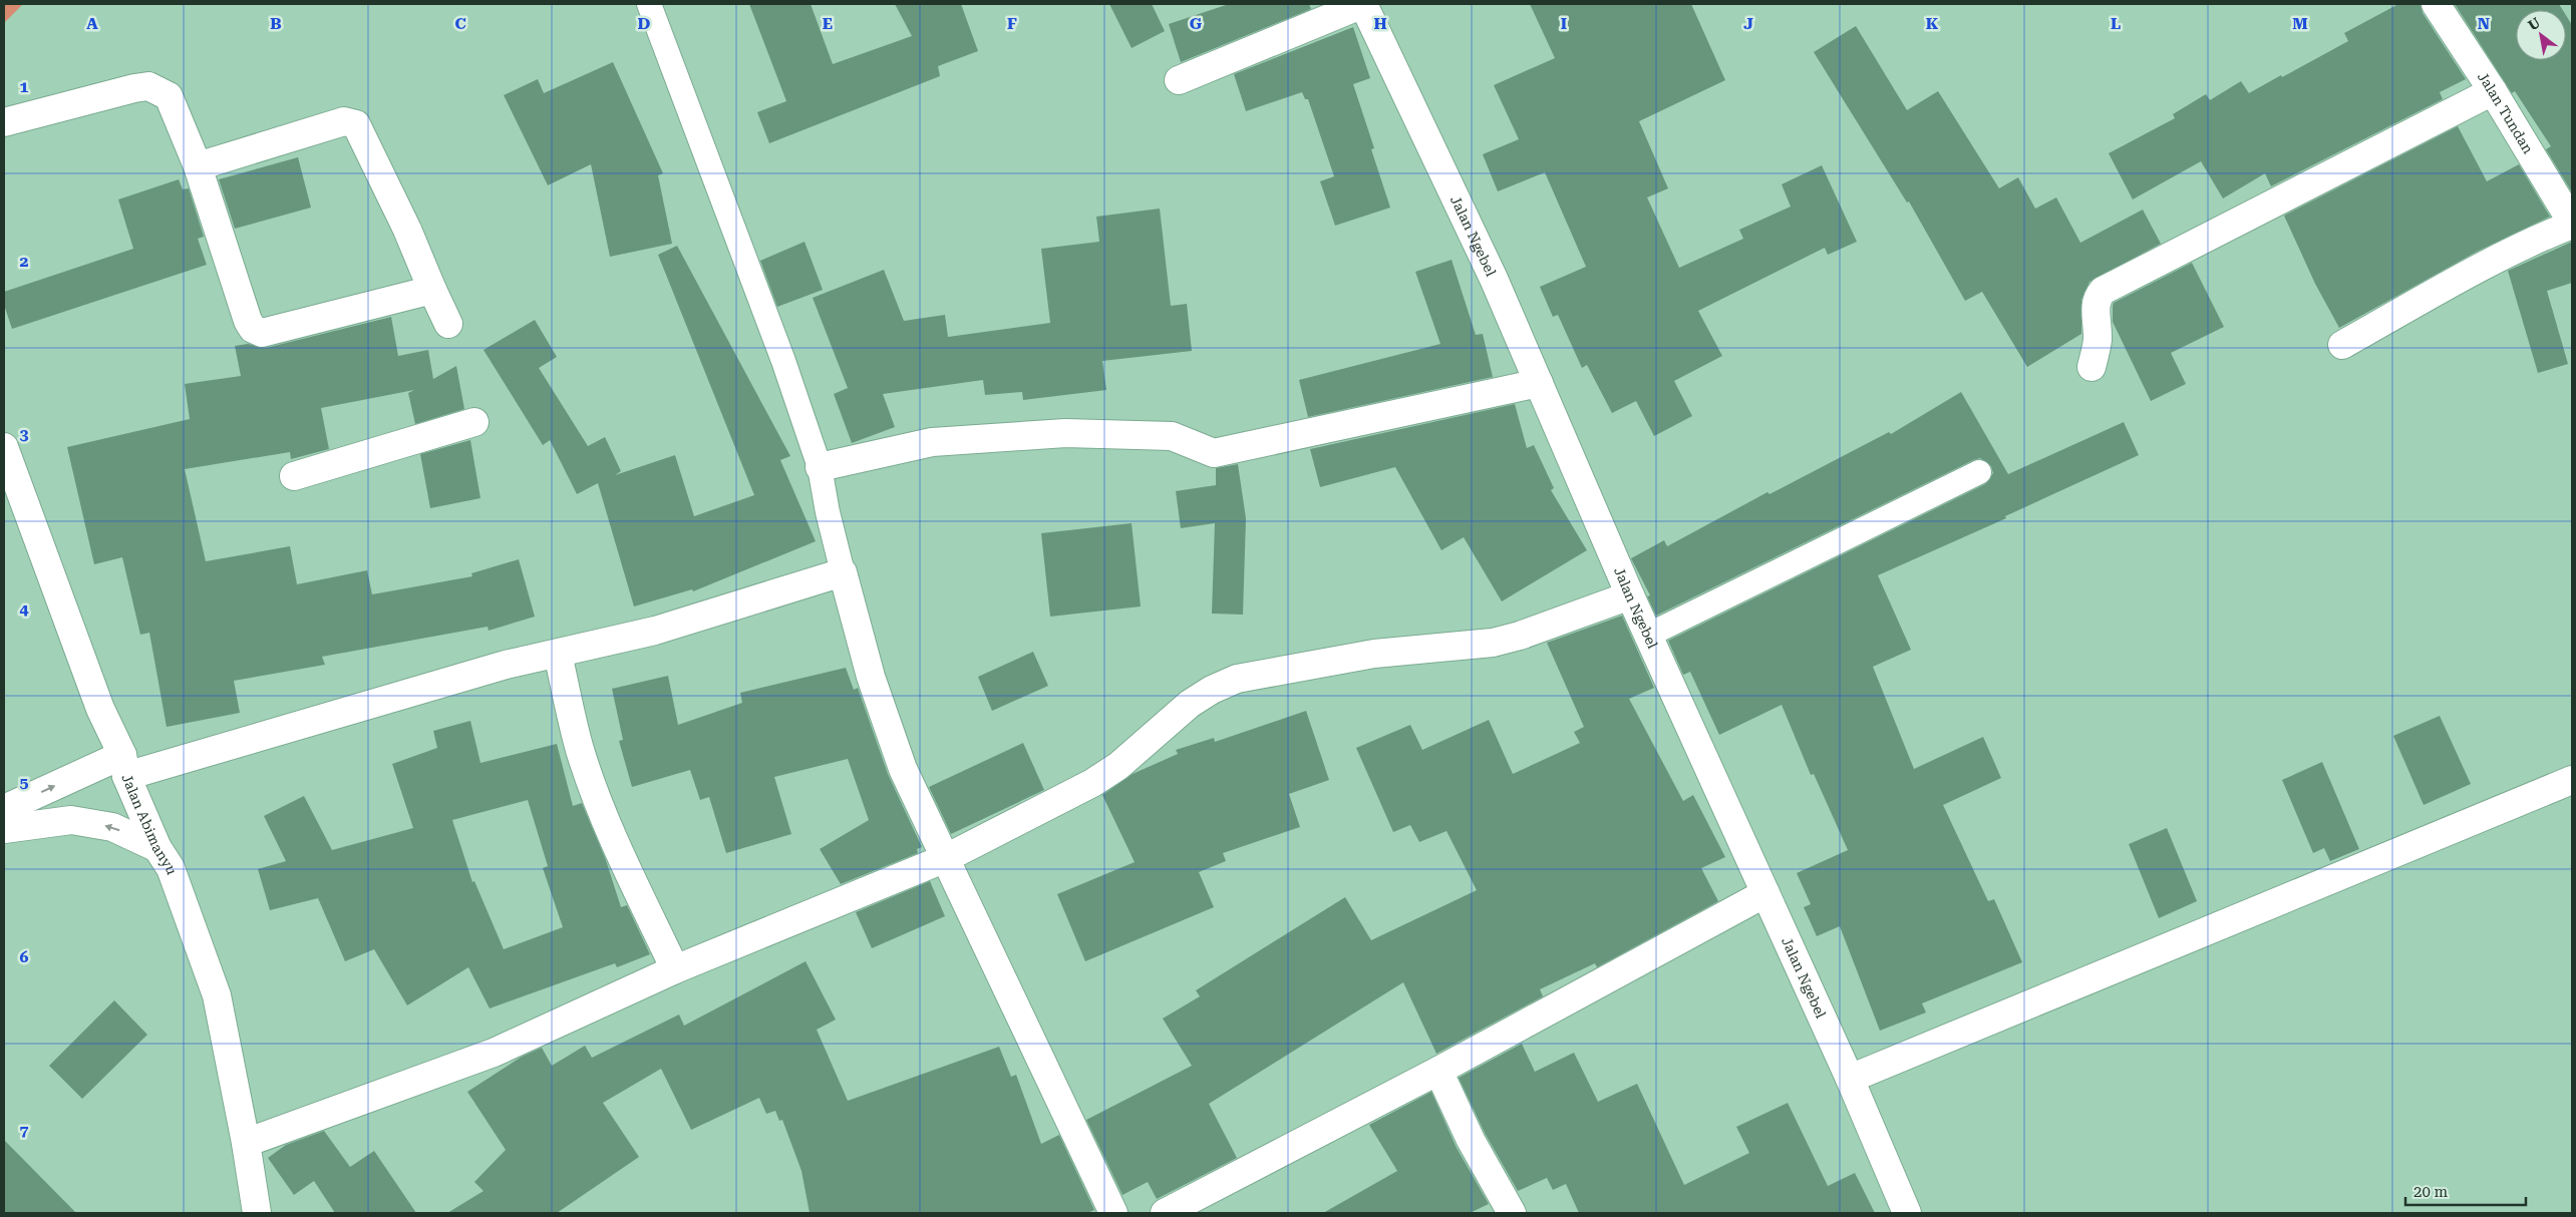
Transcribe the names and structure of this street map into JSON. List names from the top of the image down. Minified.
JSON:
{"streets":{"street":["Jalan Tundan","Jalan Ngebel","Jalan Abimanyu"]},"scale_bar":"20 m","north":"top left","grid":{"columns":["A","B","C","D","E","F","G","H","I","J","K","L","M","N"],"rows":["1","2","3","4","5","6","7"]}}
